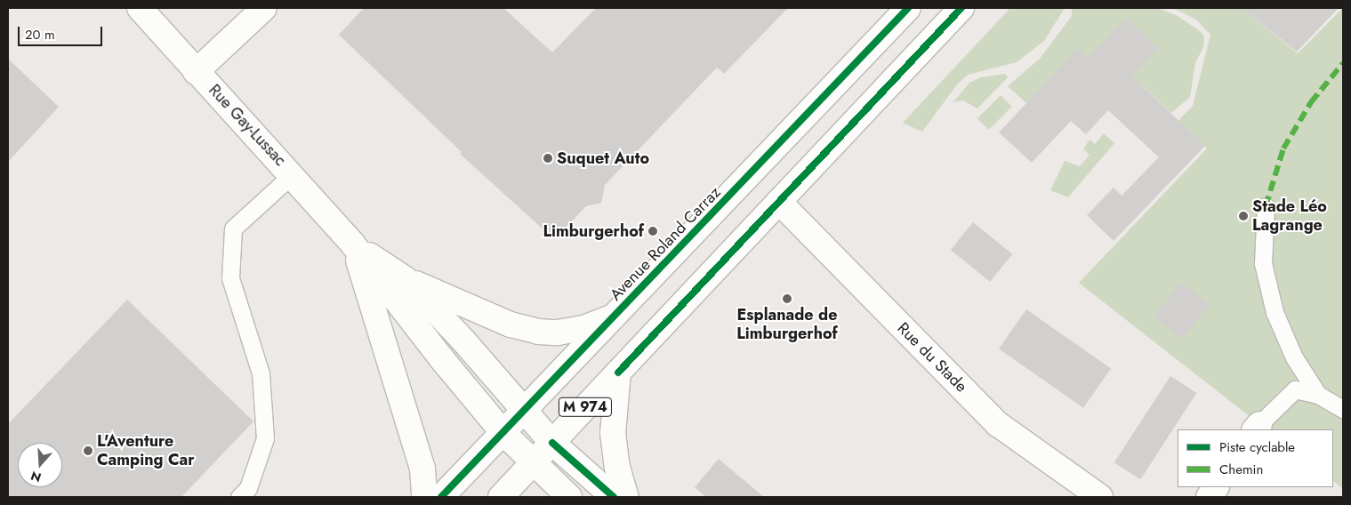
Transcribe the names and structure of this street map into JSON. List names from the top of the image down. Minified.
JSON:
{"streets":{"main road":["Rue Gay-Lussac","Avenue Roland Carraz","Rue du Stade","M 974"]},"crossings":[["Rue Gay-Lussac","Avenue Roland Carraz"],["Rue Gay-Lussac","M 974"],["Rue du Stade","M 974"]],"places":["Suquet Auto","Stade Léo Lagrange","Limburgerhof","Esplanade de Limburgerhof","L'Aventure Camping Car"],"legend":["Piste cyclable","Chemin"],"scale_bar":"20 m","north":"bottom"}
